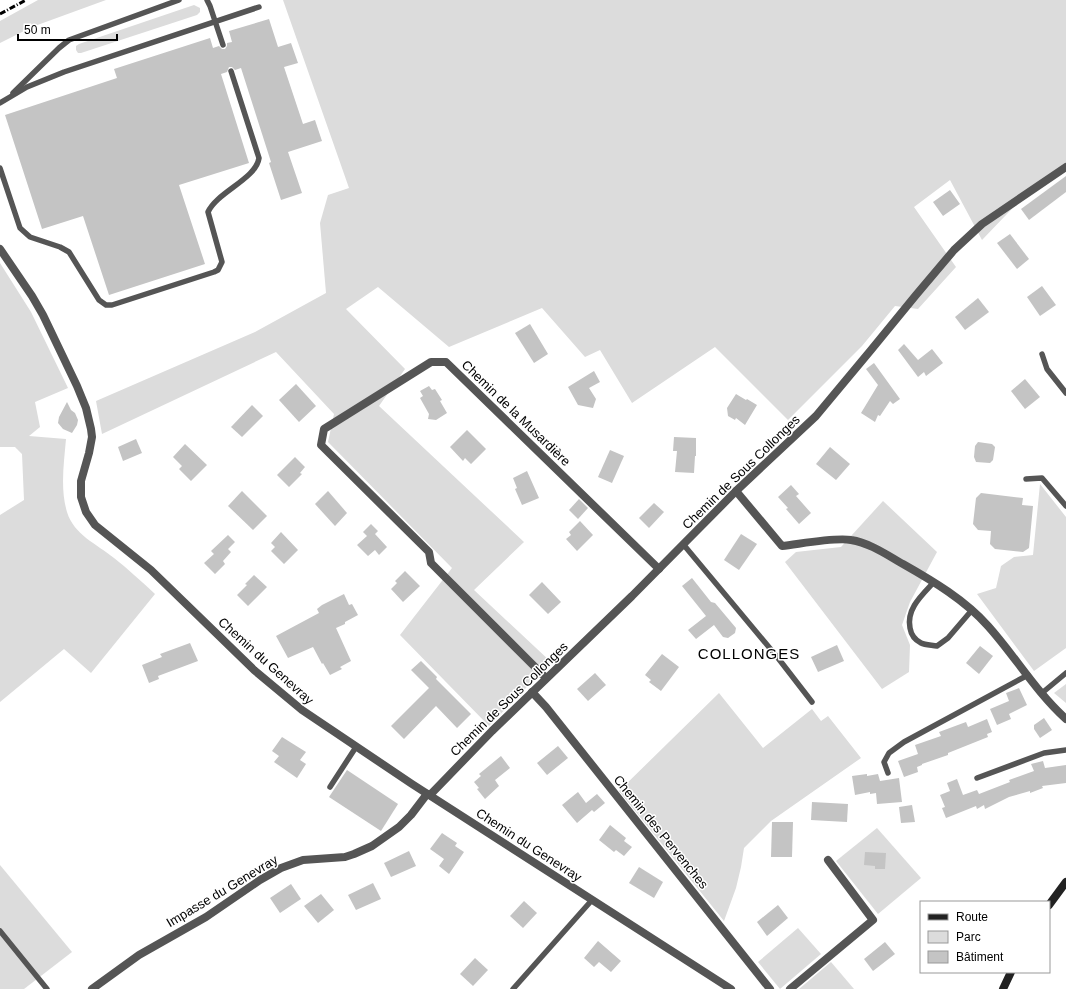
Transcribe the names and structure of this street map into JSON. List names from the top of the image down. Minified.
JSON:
{"streets":{"street":["Chemin de la Musardière","Chemin de Sous Collonges","Chemin du Genevray","Chemin des Pervenches","Impasse du Genevray"]},"crossings":[["Chemin de la Musardière","Chemin de Sous Collonges"],["Chemin de Sous Collonges","Chemin du Genevray"],["Chemin de Sous Collonges","Chemin des Pervenches"],["Chemin de Sous Collonges","Impasse du Genevray"],["Chemin du Genevray","Impasse du Genevray"]],"districts":["COLLONGES"],"legend":["Route","Parc","Bâtiment"],"scale_bar":"50 m"}
